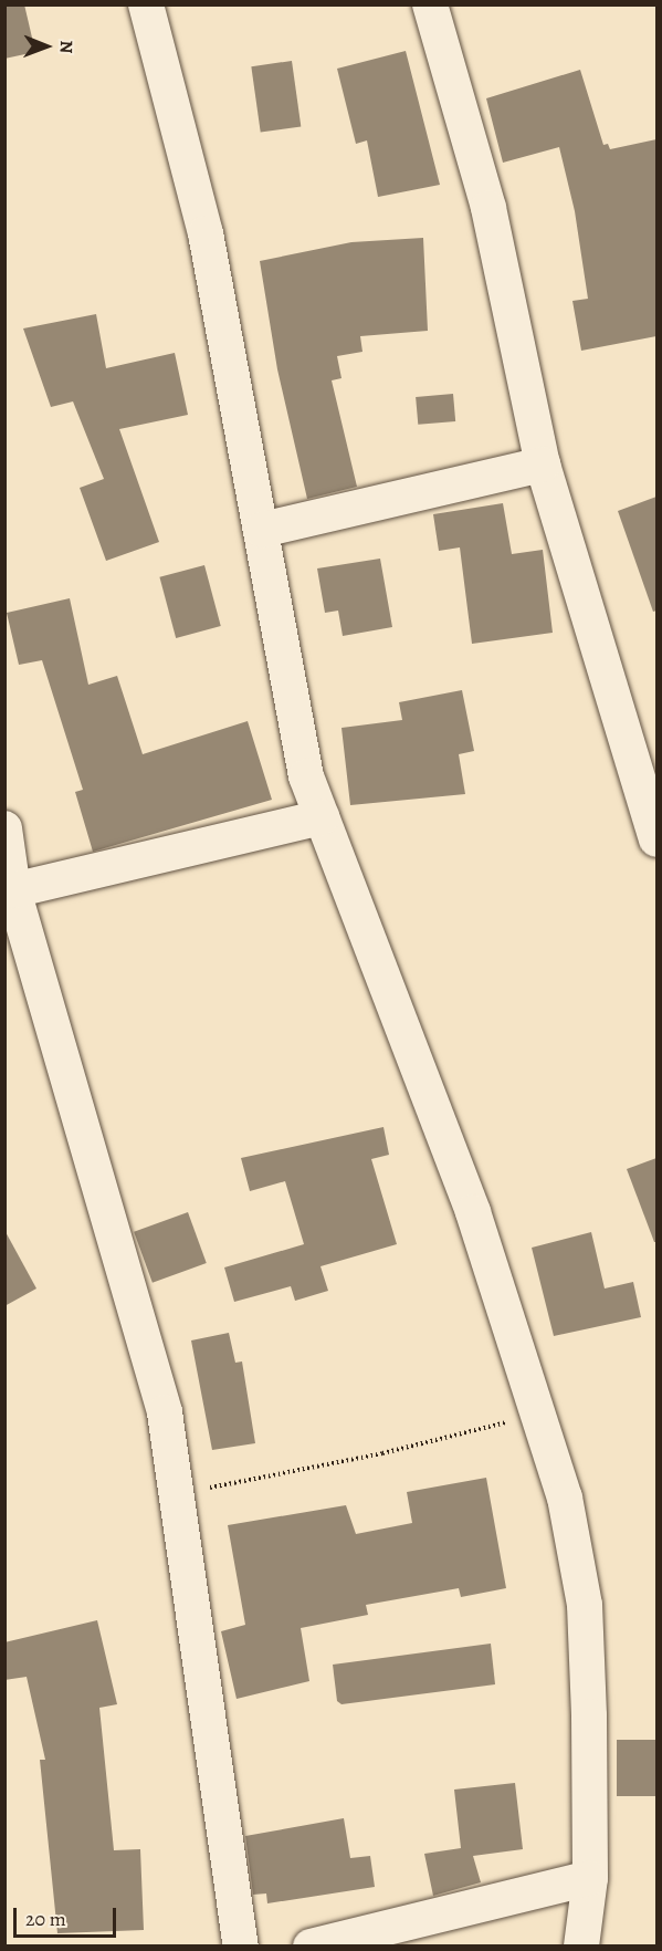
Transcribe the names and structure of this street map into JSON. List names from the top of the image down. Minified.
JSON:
{"scale_bar":"20 m","north":"right"}
